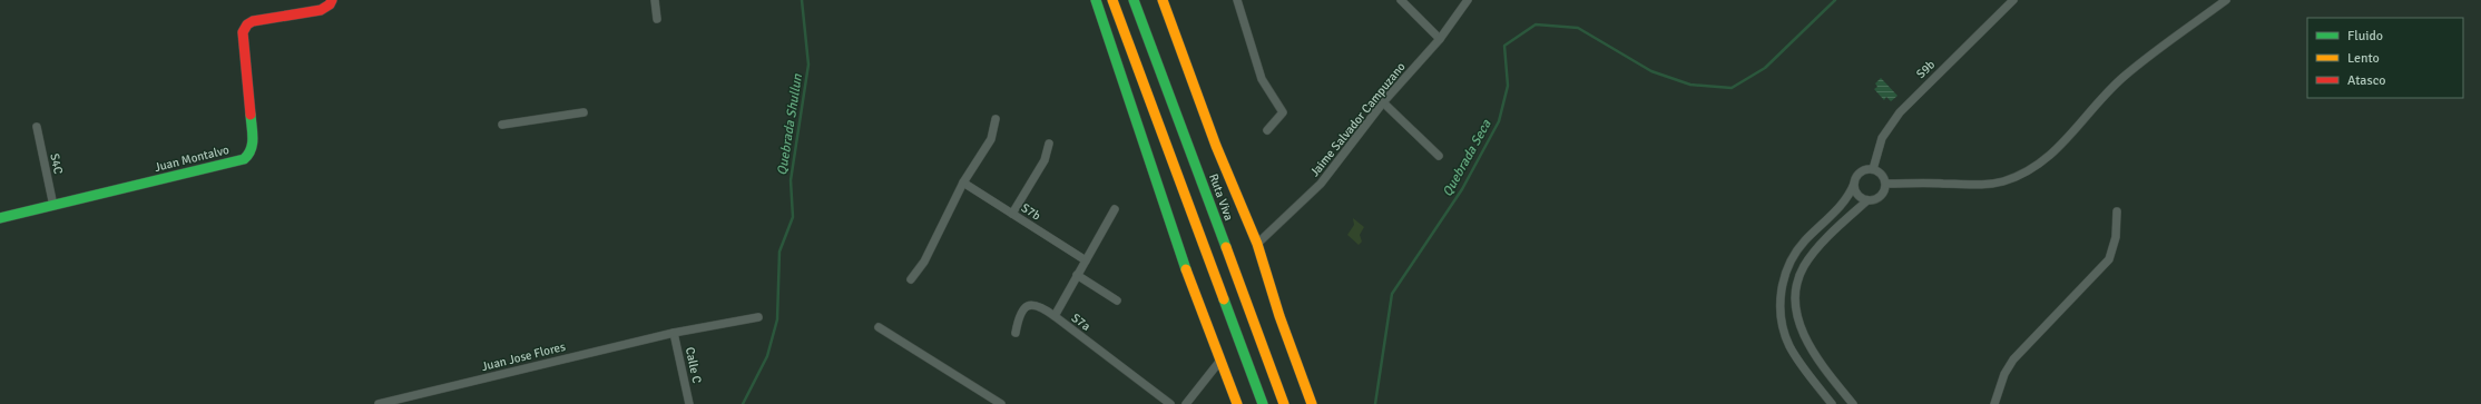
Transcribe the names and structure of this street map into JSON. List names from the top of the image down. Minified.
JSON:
{"streets":{"main road":["Juan Montalvo","Ruta Viva"],"street":["S9b","Jaime Salvador Campuzano","S4C","S7b","S7a","Juan Jose Flores","Calle C"]},"crossings":[["Jaime Salvador Campuzano","Ruta Viva"],["Juan Montalvo","S4C"],["S7b","S7a"],["Juan Jose Flores","Calle C"]],"water":["Quebrada Shullun","Quebrada Seca"],"legend":["Fluido","Lento","Atasco"]}
